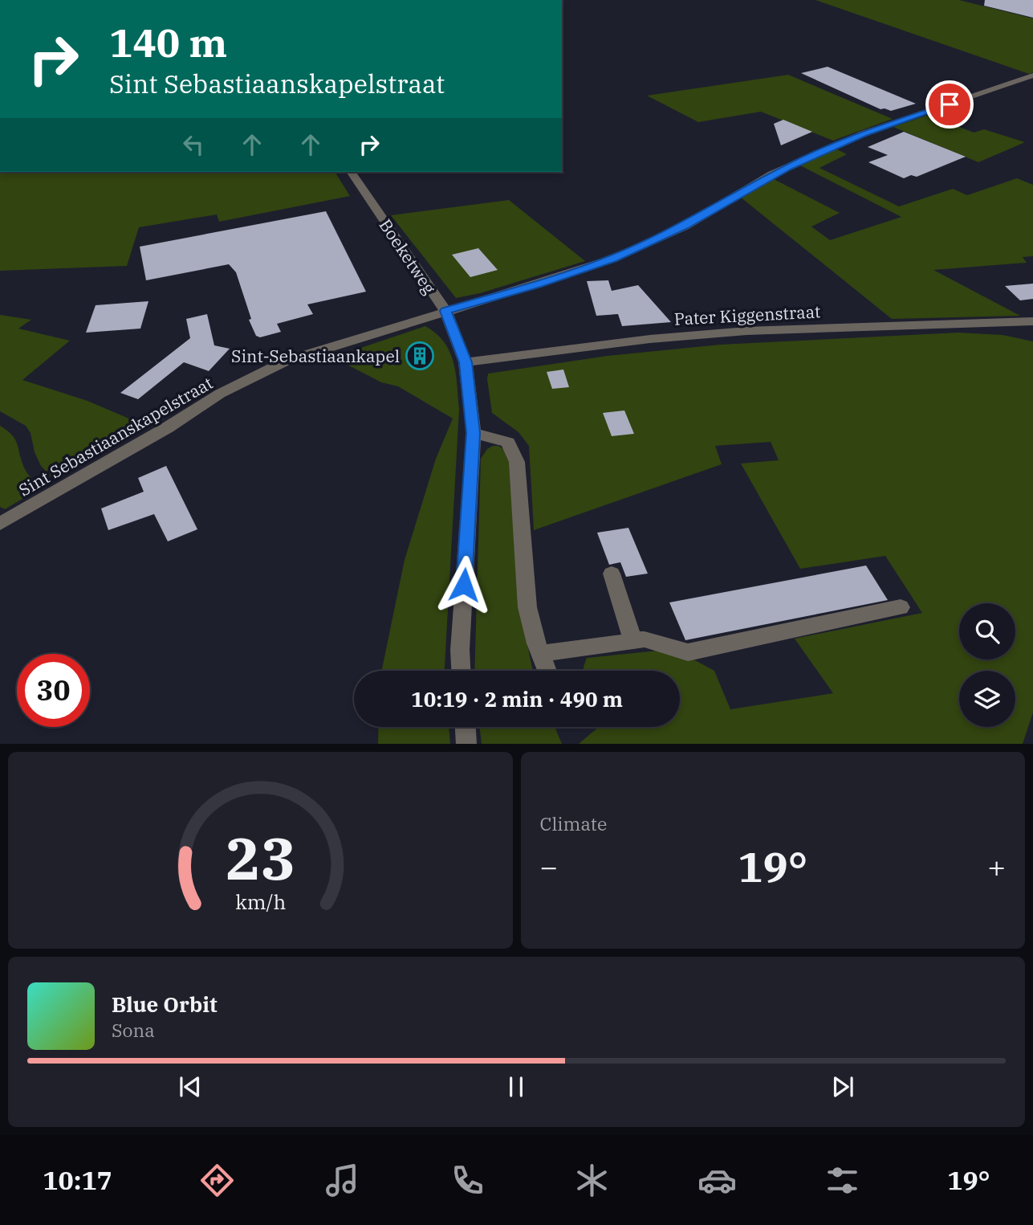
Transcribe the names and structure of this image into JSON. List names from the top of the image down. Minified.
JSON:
{"streets":{"street":["Boeketweg","Pater Kiggenstraat","Sint Sebastiaanskapelstraat"]},"crossings":[["Boeketweg","Pater Kiggenstraat"],["Boeketweg","Sint Sebastiaanskapelstraat"]],"places":{"building":["Sint-Sebastiaankapel"]},"page":{"turn":["140 m","Sint Sebastiaanskapelstraat"],"limit":"30","trip":"10:19 · 2 min · 490 m","tile":"Climate","heat":["−","19°","+"],"song":["Blue Orbit","Sona"],"tabs":["10:17","19°"],"gauge":["23","km/h"]}}
